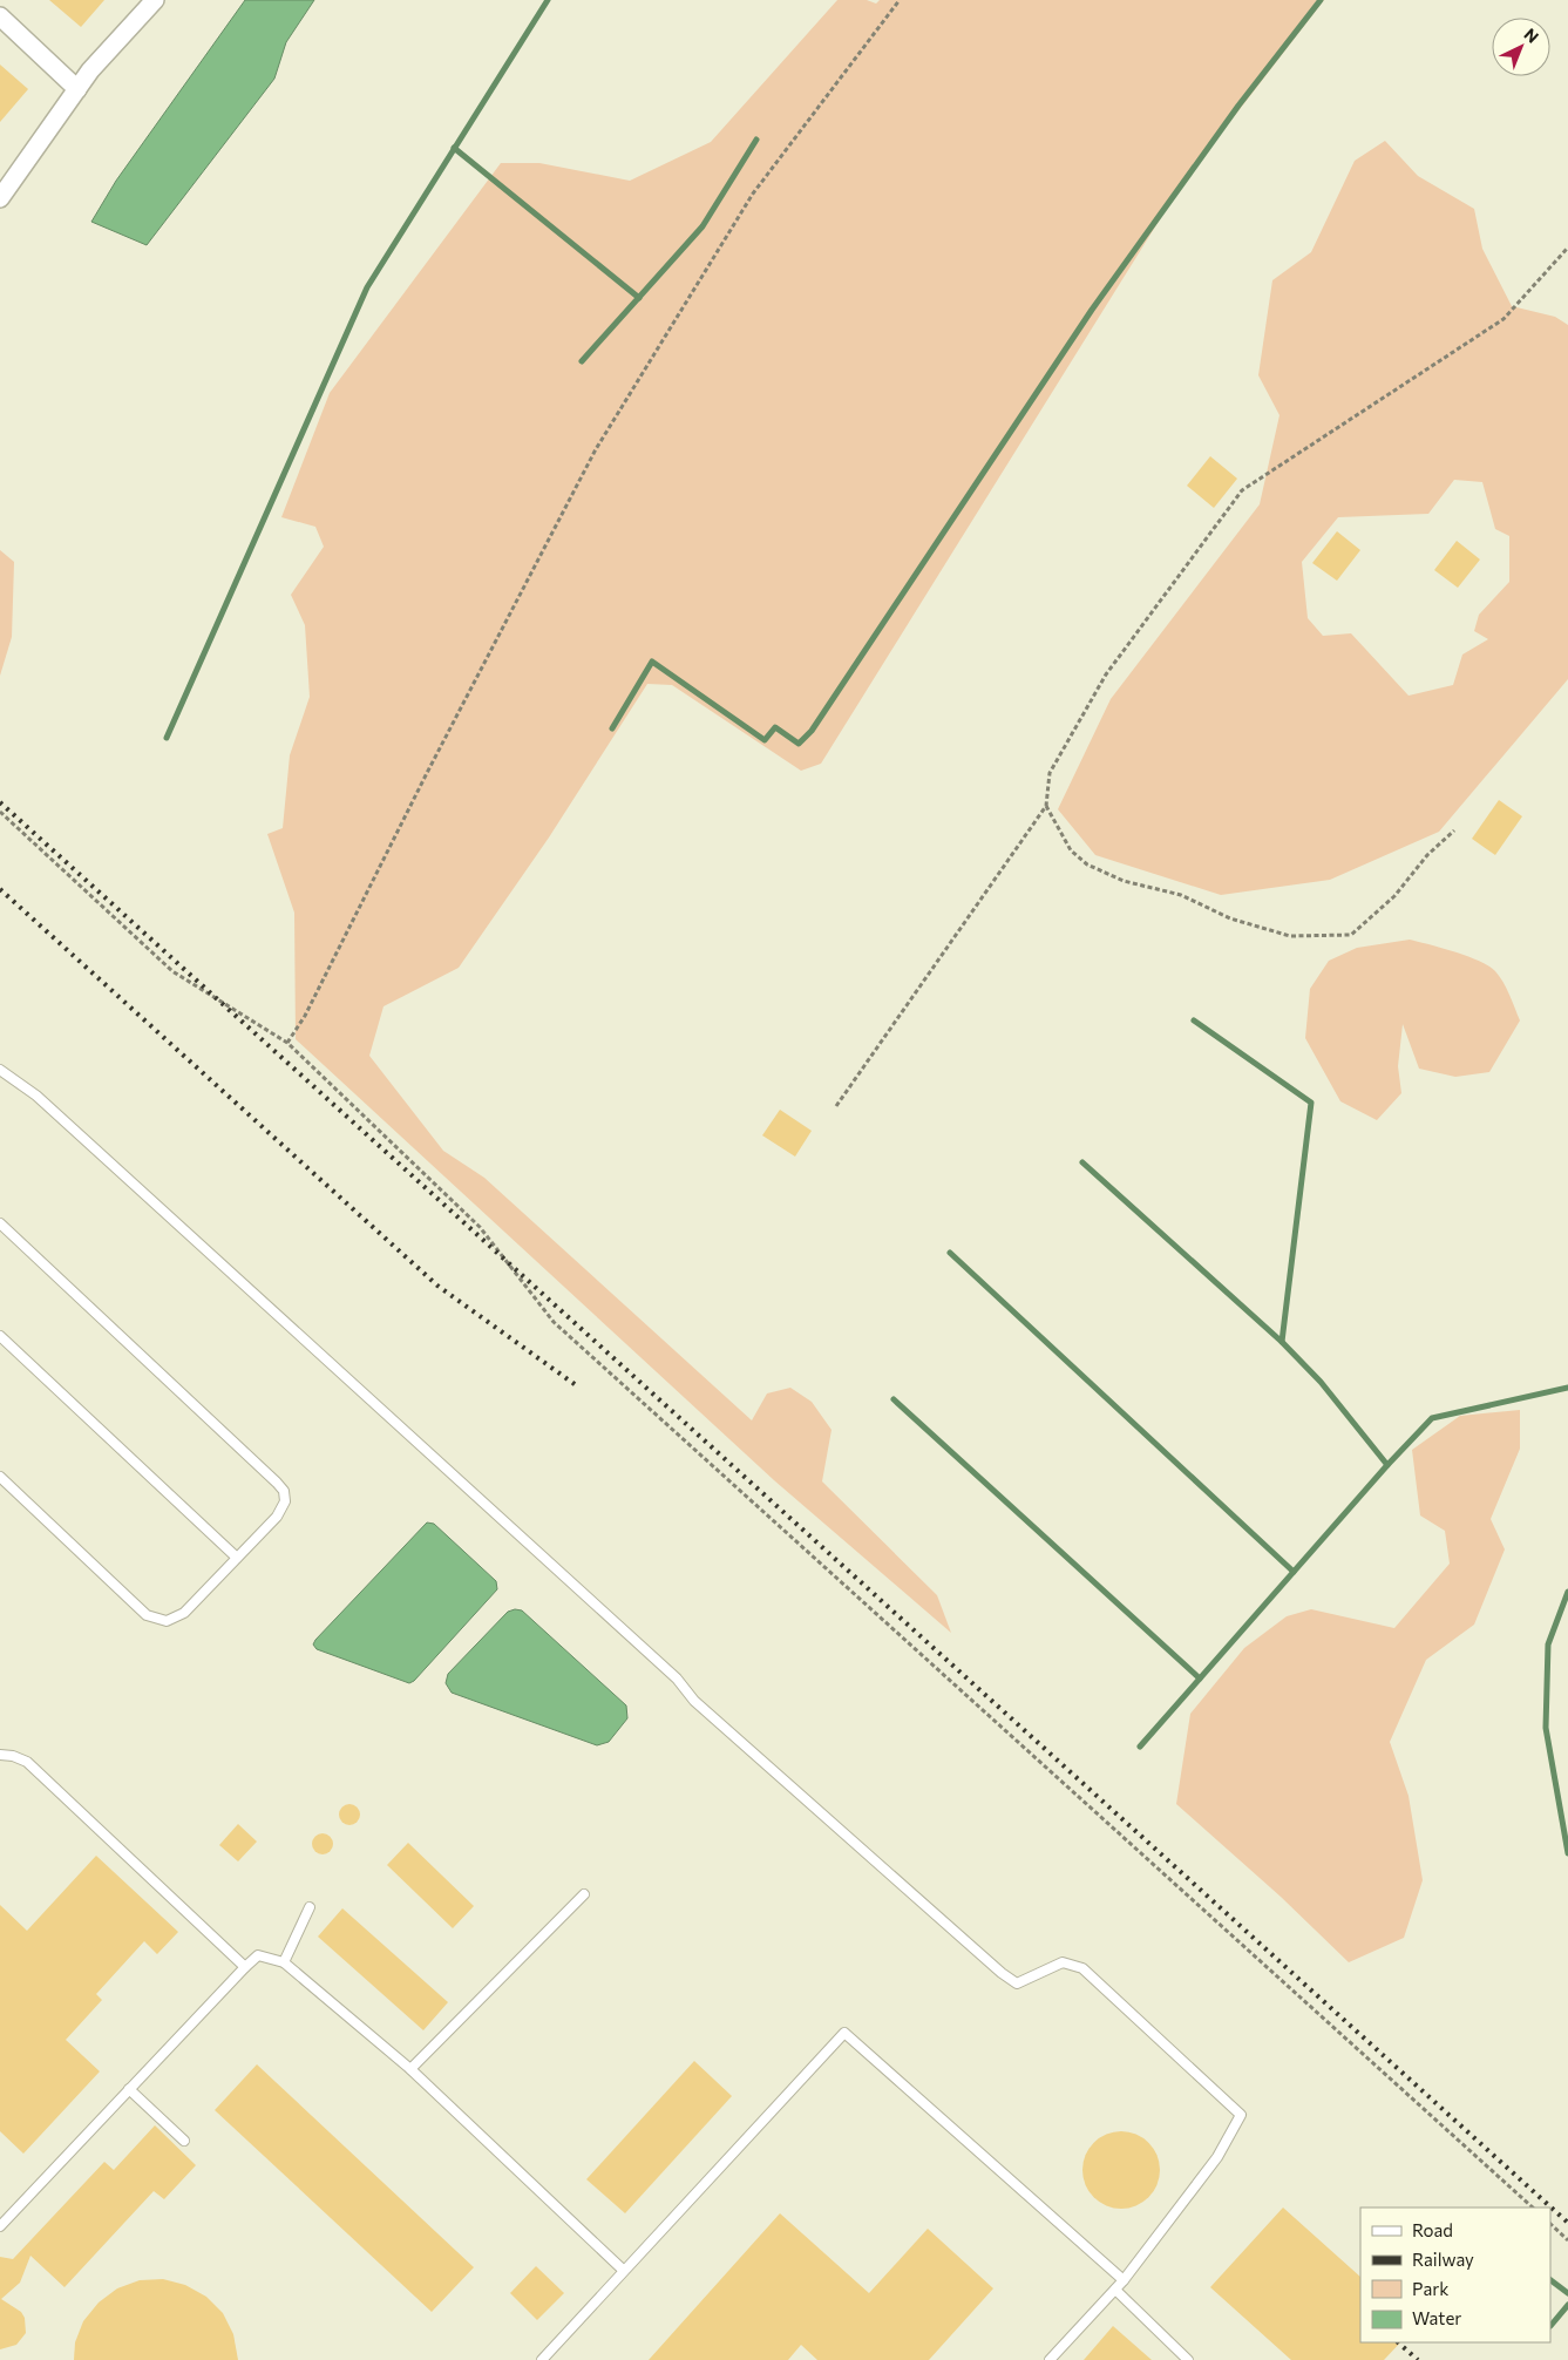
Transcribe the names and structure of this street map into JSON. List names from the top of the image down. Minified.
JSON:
{"legend":["Road","Railway","Park","Water"],"north":"top right"}
